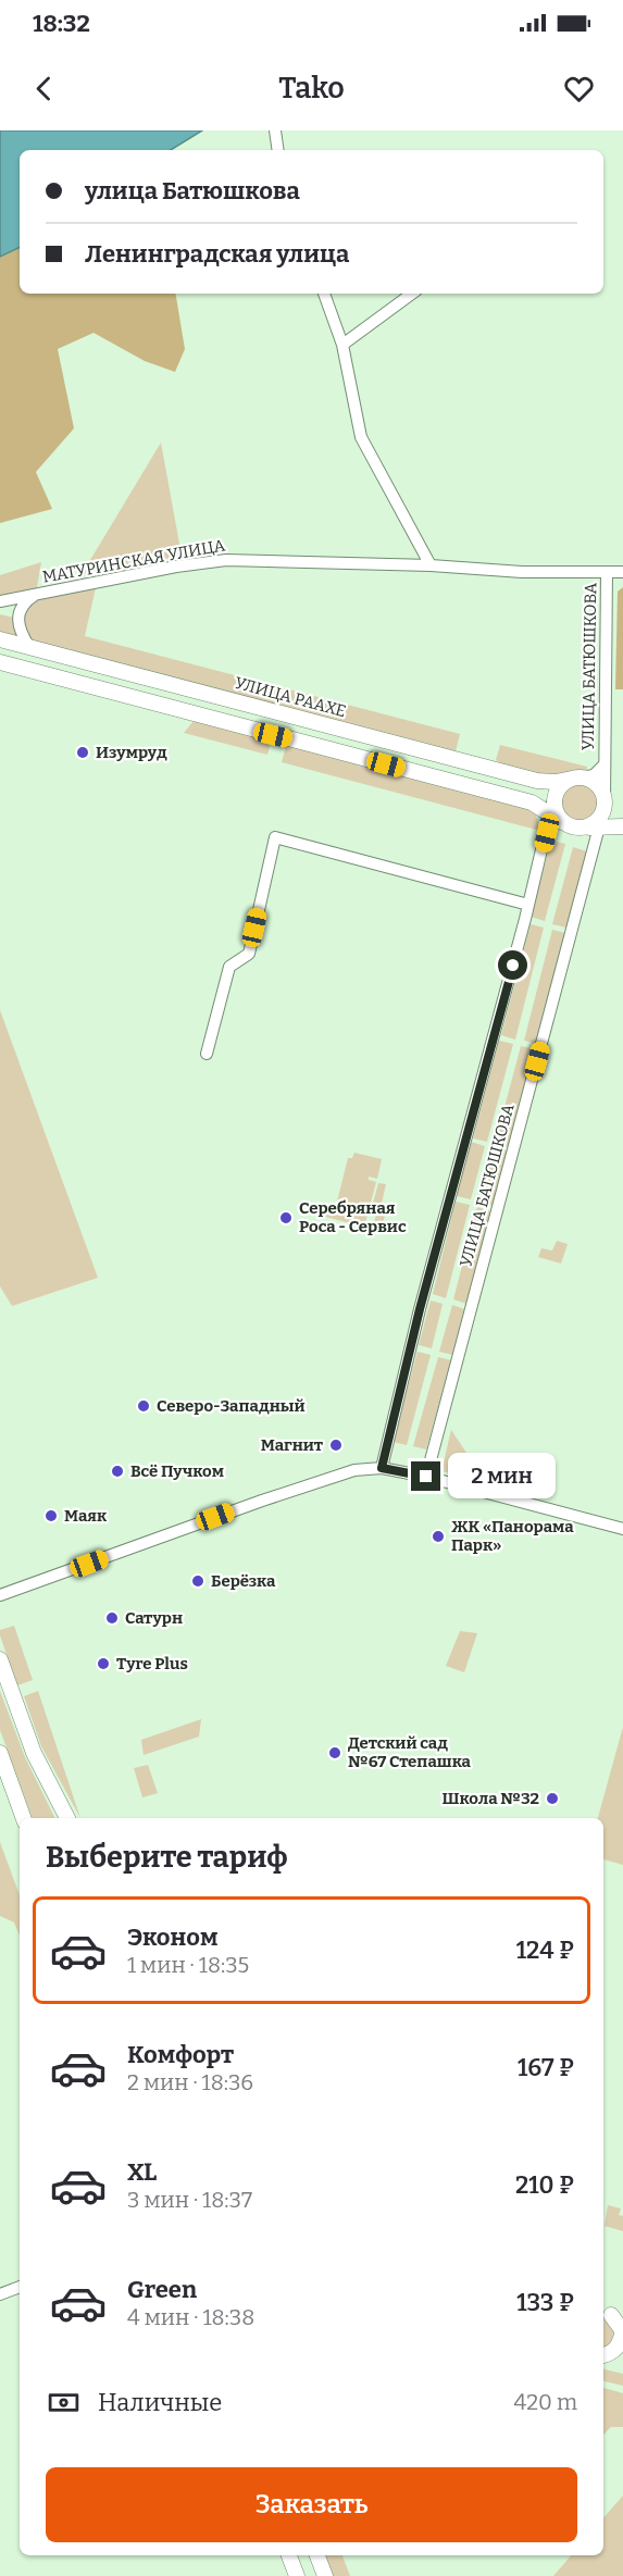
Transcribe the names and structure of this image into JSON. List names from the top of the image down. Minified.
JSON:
{"streets":{"main road":["УЛИЦА РААХЕ"],"street":["МАТУРИНСКАЯ УЛИЦА","УЛИЦА БАТЮШКОВА"]},"crossings":[["МАТУРИНСКАЯ УЛИЦА","УЛИЦА БАТЮШКОВА"],["УЛИЦА БАТЮШКОВА","УЛИЦА РААХЕ"]],"places":["Изумруд","Серебряная Роса - Сервис","Северо-Западный","Магнит","Всё Пучком","Маяк","ЖК «Панорама Парк»","Берёзка","Сатурн","Tyre Plus","Детский сад №67 Степашка","Школа №32"],"page":{"status":"18:32","header":"Tako","banner":["улица Батюшкова","Ленинградская улица"],"bubble":"2 мин","heading":"Выберите тариф","list":[{"name":"Эконом","note":"1 мин · 18:35","value":"124 ₽"},{"name":"Комфорт","note":"2 мин · 18:36","value":"167 ₽"},{"name":"XL","note":"3 мин · 18:37","value":"210 ₽"},{"name":"Green","note":"4 мин · 18:38","value":"133 ₽"}],"pay":["Наличные","420 m"],"buttons":"Заказать"}}
